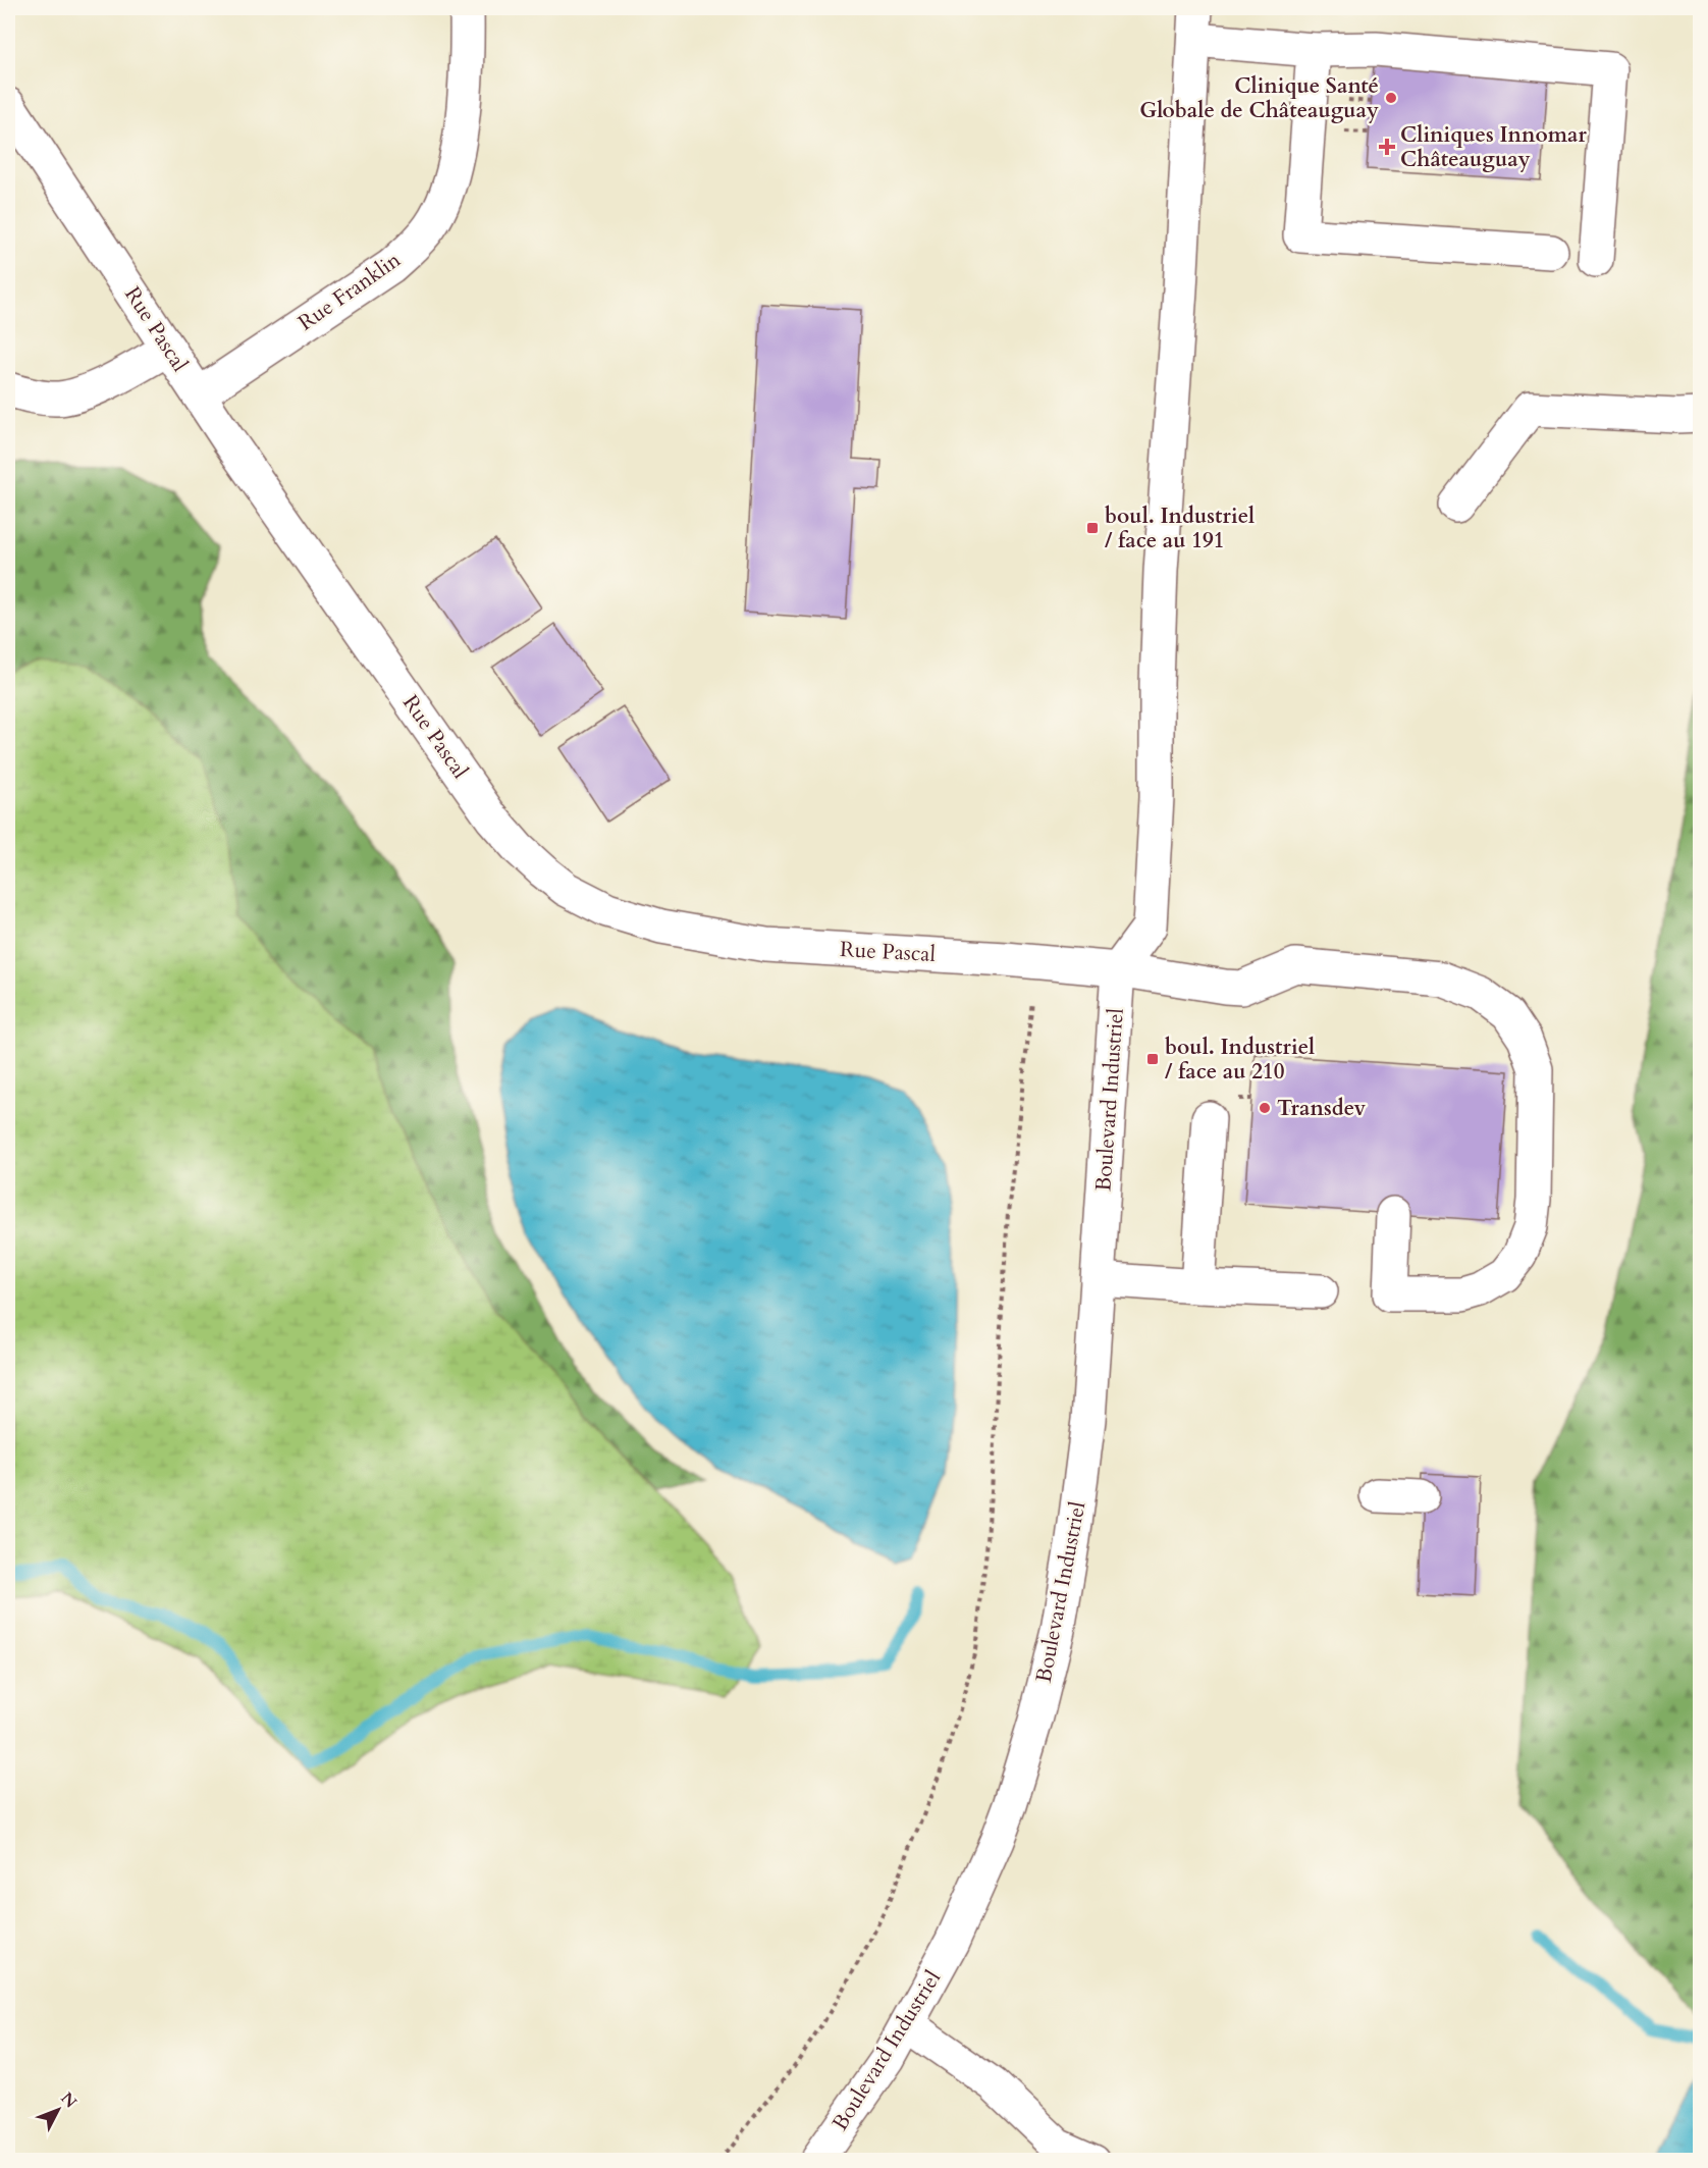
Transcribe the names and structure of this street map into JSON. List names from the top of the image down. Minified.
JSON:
{"streets":{"street":["Rue Franklin","Rue Pascal","Boulevard Industriel"]},"crossings":[["Rue Franklin","Rue Pascal"],["Rue Pascal","Boulevard Industriel"]],"places":{"other":["Clinique Santé Globale de Châteauguay","Transdev"],"health":["Cliniques Innomar Châteauguay"],"transit":["boul. Industriel / face au 191","boul. Industriel / face au 210"]},"north":"top right"}
